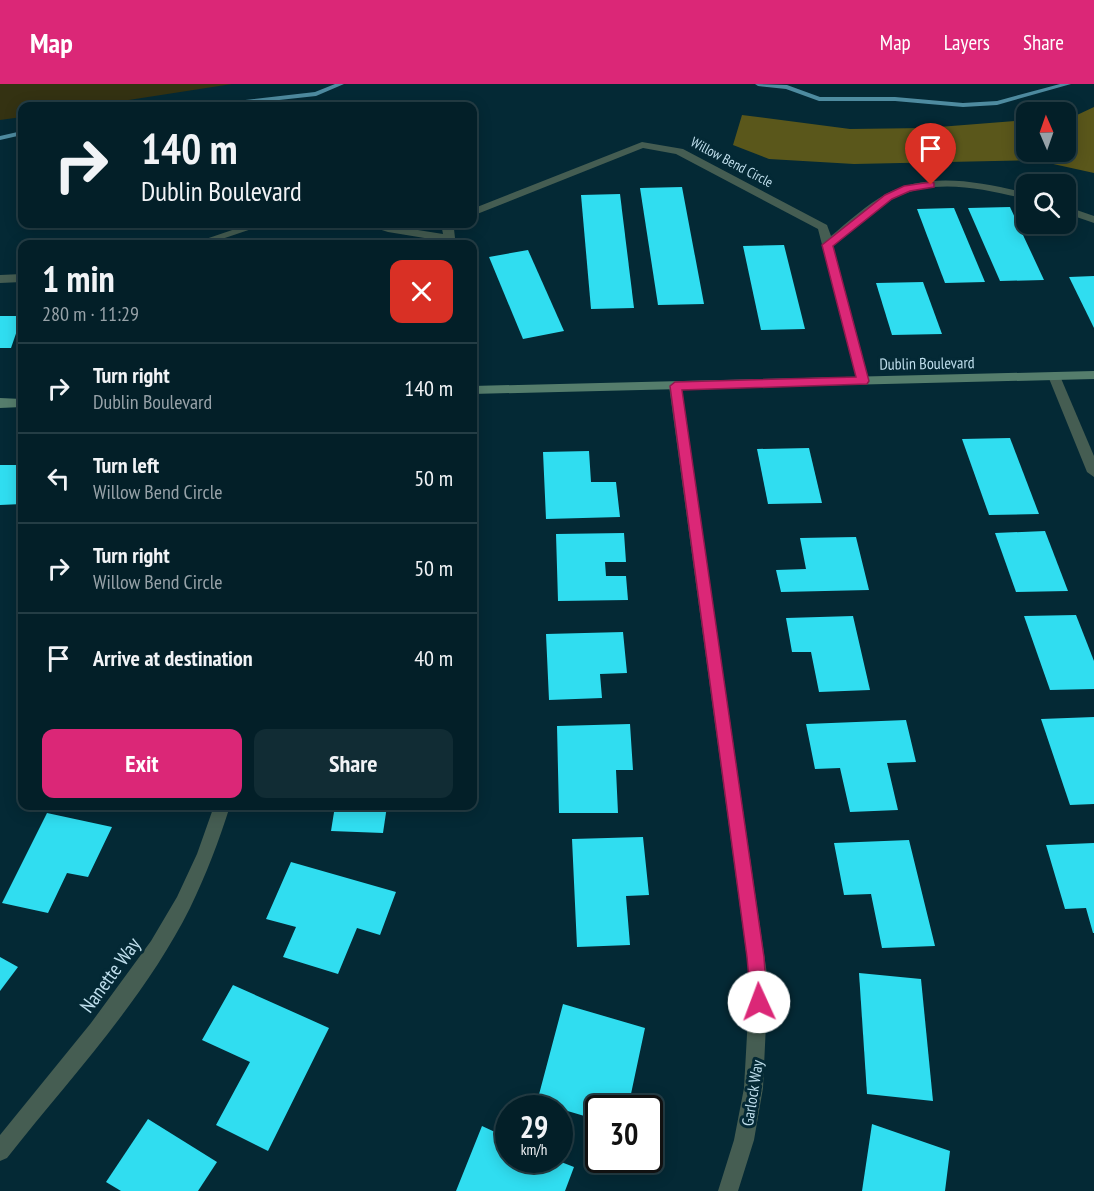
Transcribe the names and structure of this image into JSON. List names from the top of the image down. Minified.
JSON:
{"streets":{"main road":["Dublin Boulevard"],"street":["Willow Bend Circle","Nanette Way","Garlock Way"]},"crossings":[["Willow Bend Circle","Dublin Boulevard"],["Dublin Boulevard","Garlock Way"]],"north":"top","page":{"header":"Map","nav":["Map","Layers","Share"],"turn":["140 m","Dublin Boulevard"],"heading":["1 min","280 m · 11:29"],"list":[{"name":"Turn right","note":"Dublin Boulevard","value":"140 m"},{"name":"Turn left","note":"Willow Bend Circle","value":"50 m"},{"name":"Turn right","note":"Willow Bend Circle","value":"50 m"},{"name":"Arrive at destination","value":"40 m"}],"buttons":["Exit","Share"],"speed":"29 km/h","limit":"30"}}
